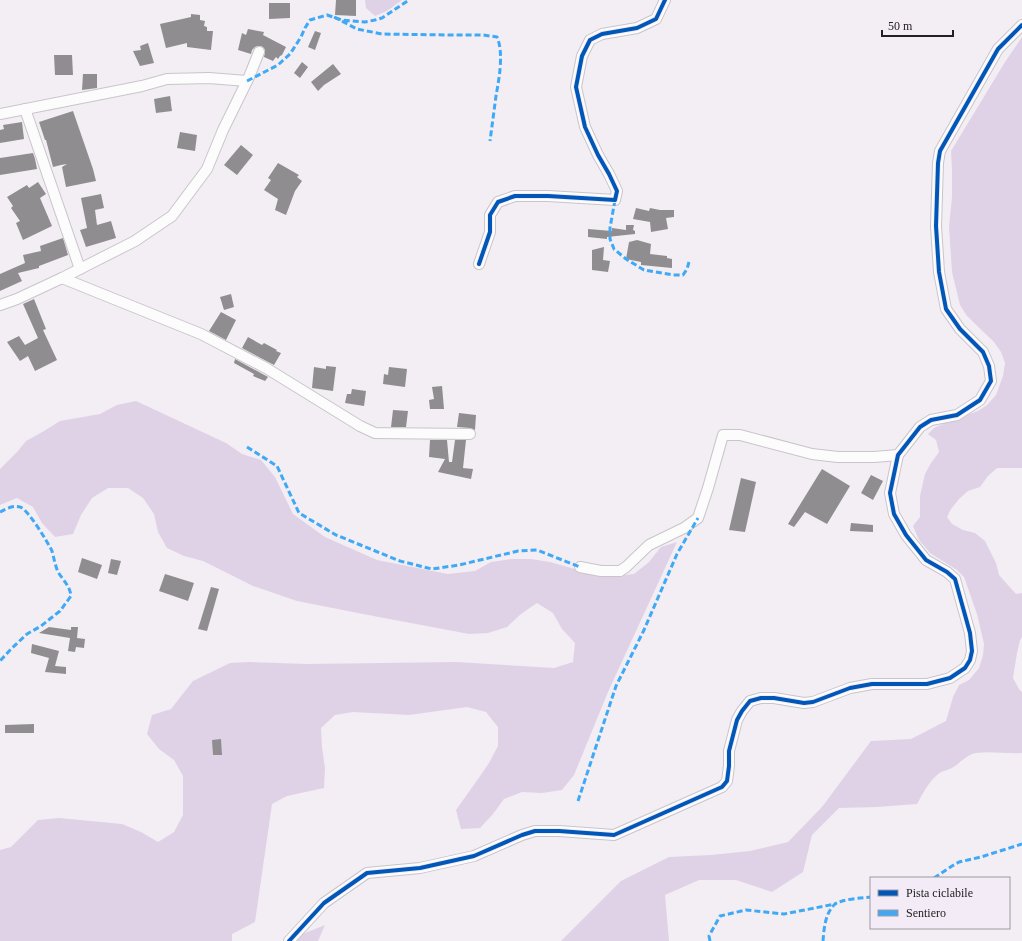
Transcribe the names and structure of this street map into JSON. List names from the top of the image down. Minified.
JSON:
{"legend":["Pista ciclabile","Sentiero"],"scale_bar":"50 m"}
